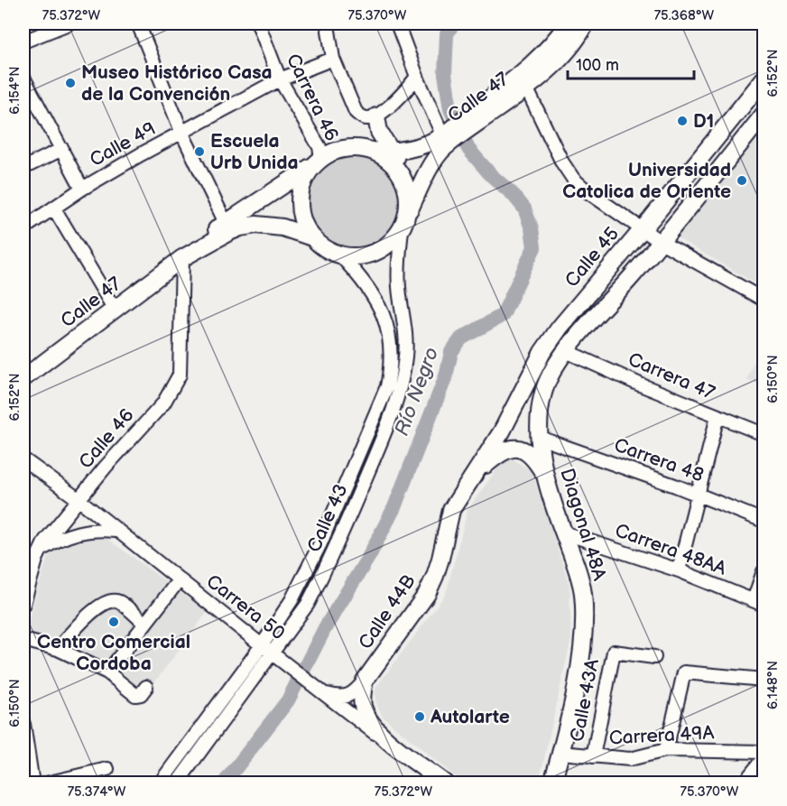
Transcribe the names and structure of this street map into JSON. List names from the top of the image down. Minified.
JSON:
{"streets":{"main road":["Calle 47","Calle 45","Diagonal 48A","Carrera 50","Calle 44B"],"street":["Carrera 46","Calle 49","Carrera 47","Calle 46","Carrera 48","Calle 43","Carrera 48AA","Calle 43A","Carrera 49A"]},"crossings":[["Carrera 46","Calle 47"],["Carrera 46","Calle 49"],["Carrera 46","Calle 43"],["Calle 47","Calle 46"],["Calle 47","Calle 43"],["Calle 45","Calle 44B"],["Calle 46","Carrera 50"],["Carrera 48","Diagonal 48A"],["Calle 43","Carrera 50"],["Diagonal 48A","Carrera 48AA"],["Diagonal 48A","Carrera 49A"],["Carrera 50","Calle 44B"],["Calle 43A","Carrera 49A"]],"water":["Río Negro"],"places":["Museo Histórico Casa de la Convención","D1","Escuela Urb Unida","Universidad Catolica de Oriente","Centro Comercial Cordoba","Autolarte"],"scale_bar":"100 m","coordinates":["75.372°W","75.370°W","75.368°W","6.152°N","6.154°N","6.150°N","6.148°N","75.374°W"]}
